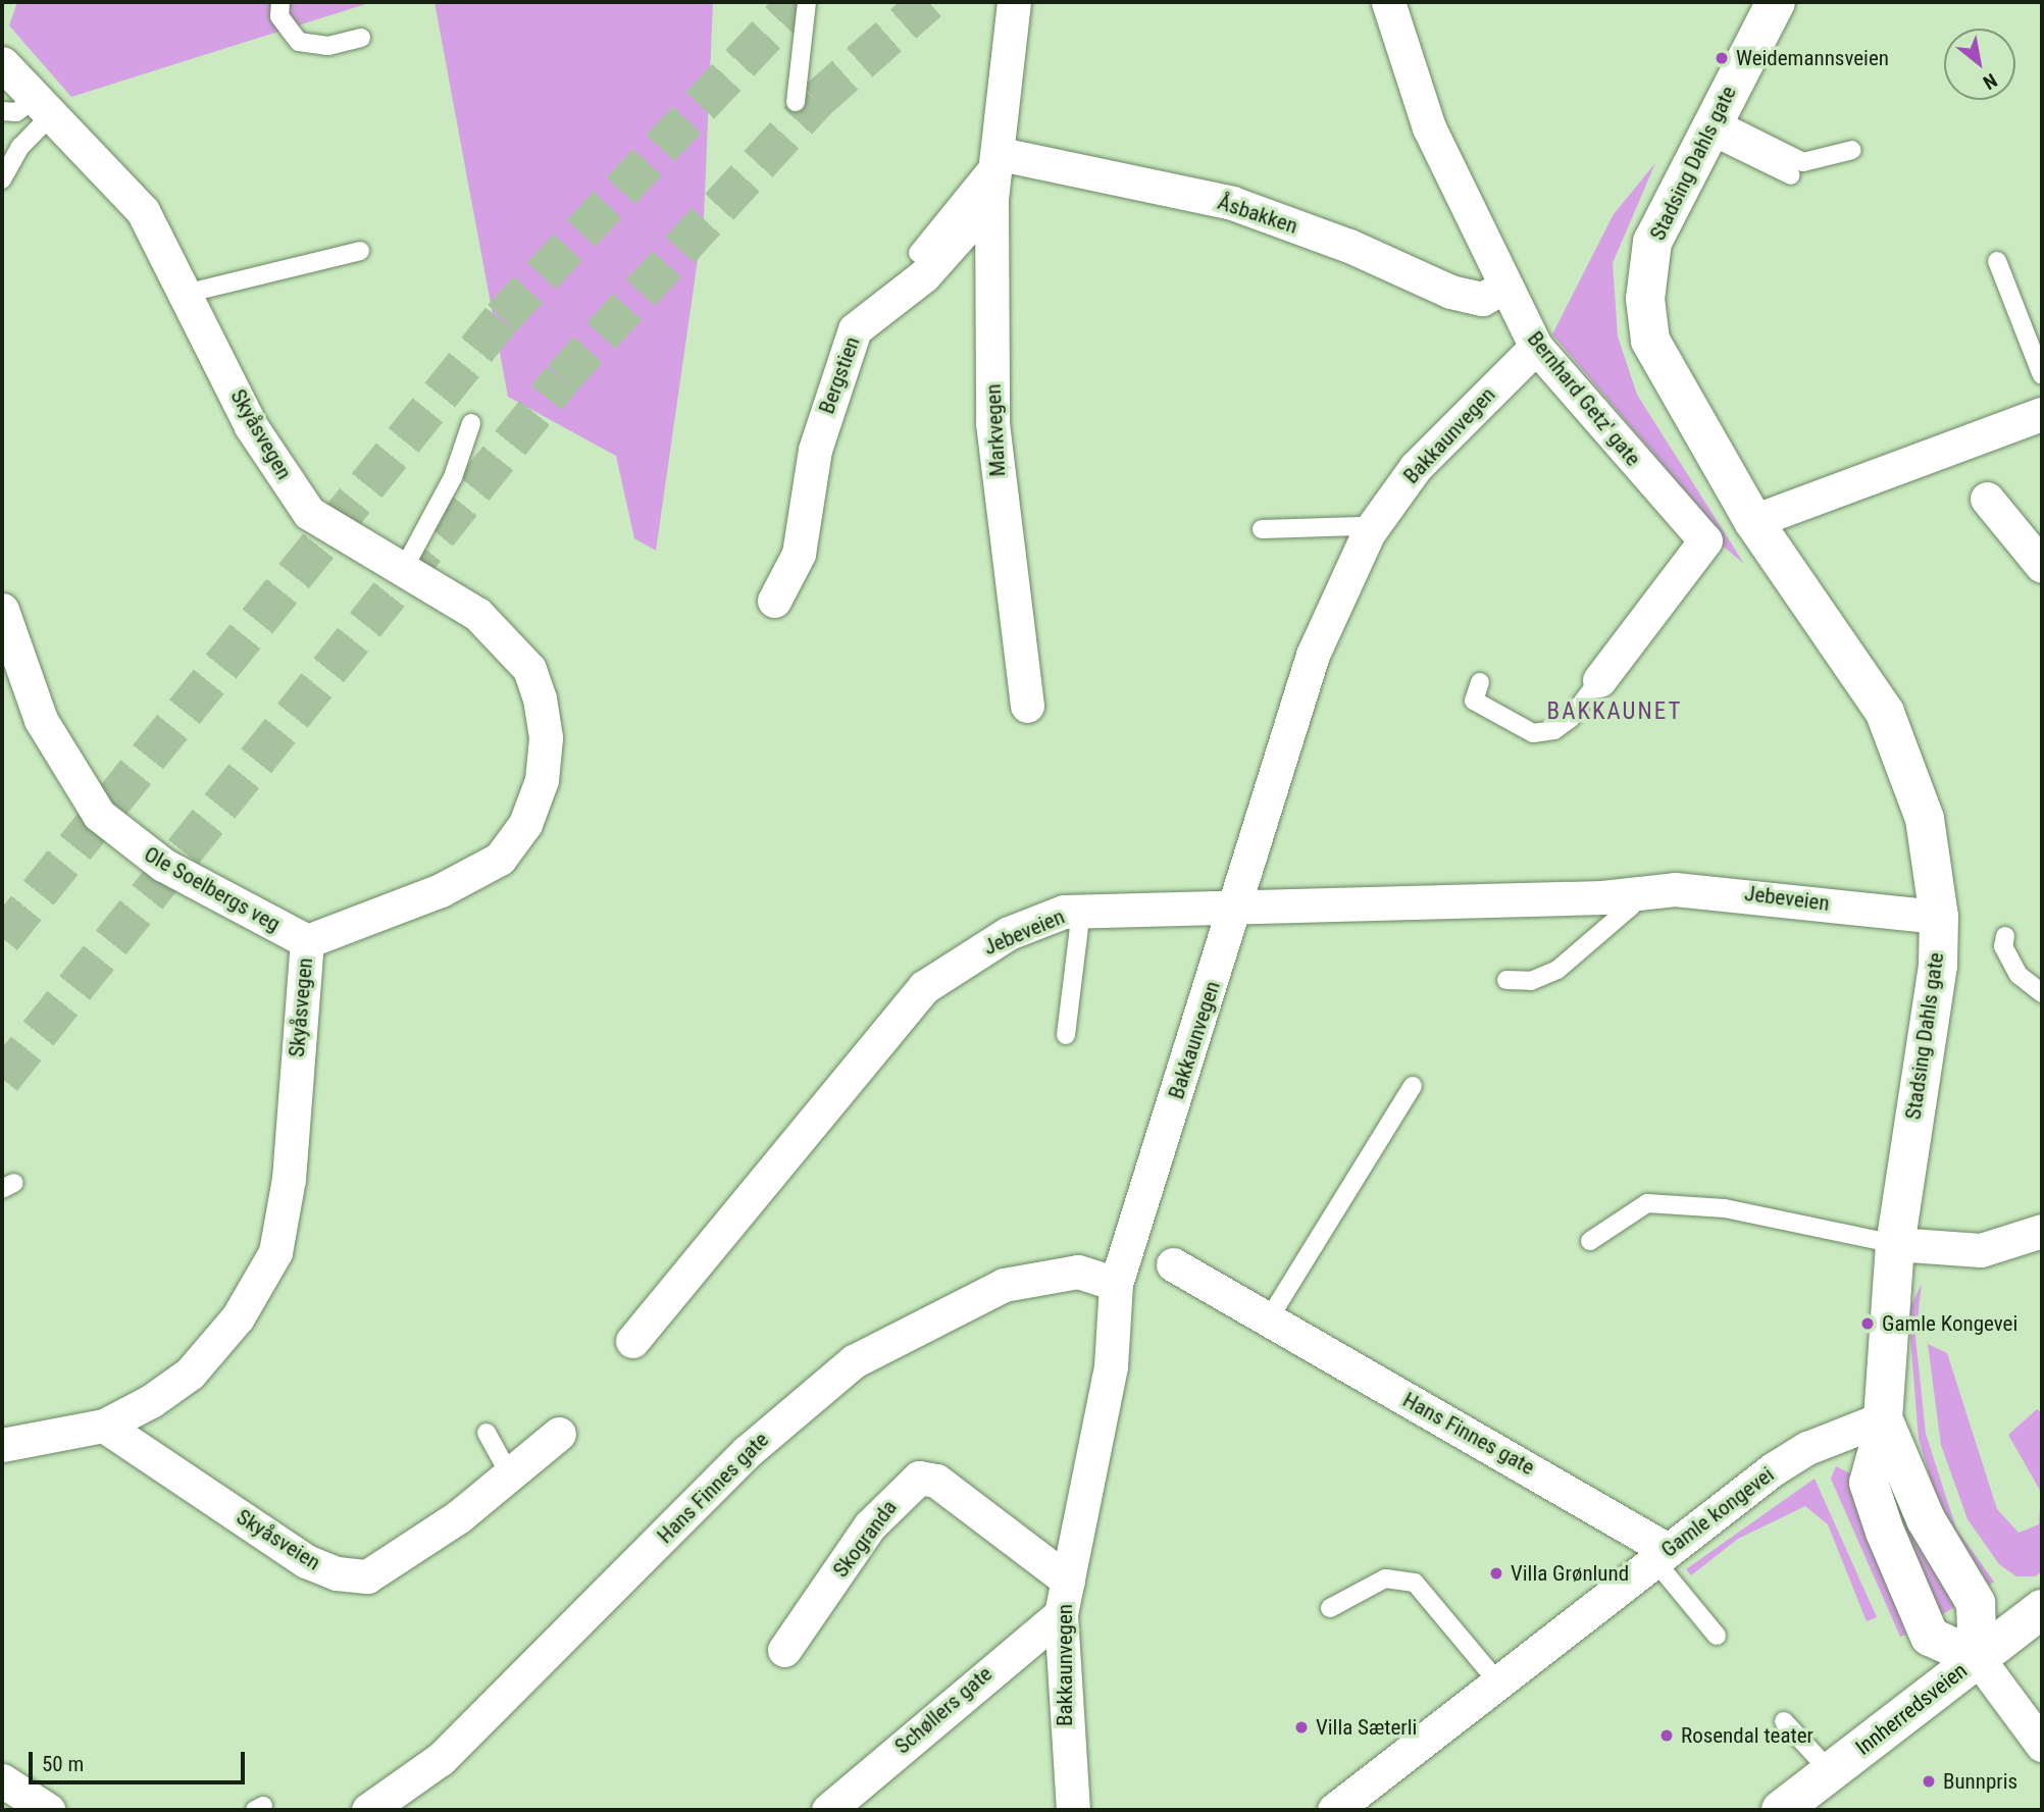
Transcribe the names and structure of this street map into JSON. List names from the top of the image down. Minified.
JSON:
{"streets":{"main road":["Stadsing Dahls gate","Innherredsveien"],"street":["Åsbakken","Bergstien","Bernhard Getz' gate","Markvegen","Skyåsvegen","Bakkaunvegen","Ole Soelbergs veg","Jebeveien","Hans Finnes gate","Gamle kongevei","Skogranda","Skyåsveien","Schøllers gate"]},"crossings":[["Stadsing Dahls gate","Jebeveien"],["Stadsing Dahls gate","Gamle kongevei"],["Stadsing Dahls gate","Innherredsveien"],["Åsbakken","Bernhard Getz' gate"],["Åsbakken","Markvegen"],["Bergstien","Markvegen"],["Bernhard Getz' gate","Bakkaunvegen"],["Skyåsvegen","Ole Soelbergs veg"],["Skyåsvegen","Skyåsveien"],["Bakkaunvegen","Jebeveien"],["Bakkaunvegen","Hans Finnes gate"],["Bakkaunvegen","Skogranda"],["Bakkaunvegen","Schøllers gate"],["Hans Finnes gate","Gamle kongevei"]],"districts":["BAKKAUNET"],"places":["Weidemannsveien","Gamle Kongevei","Villa Grønlund","Villa Sæterli","Rosendal teater","Bunnpris"],"scale_bar":"50 m","north":"bottom right"}
